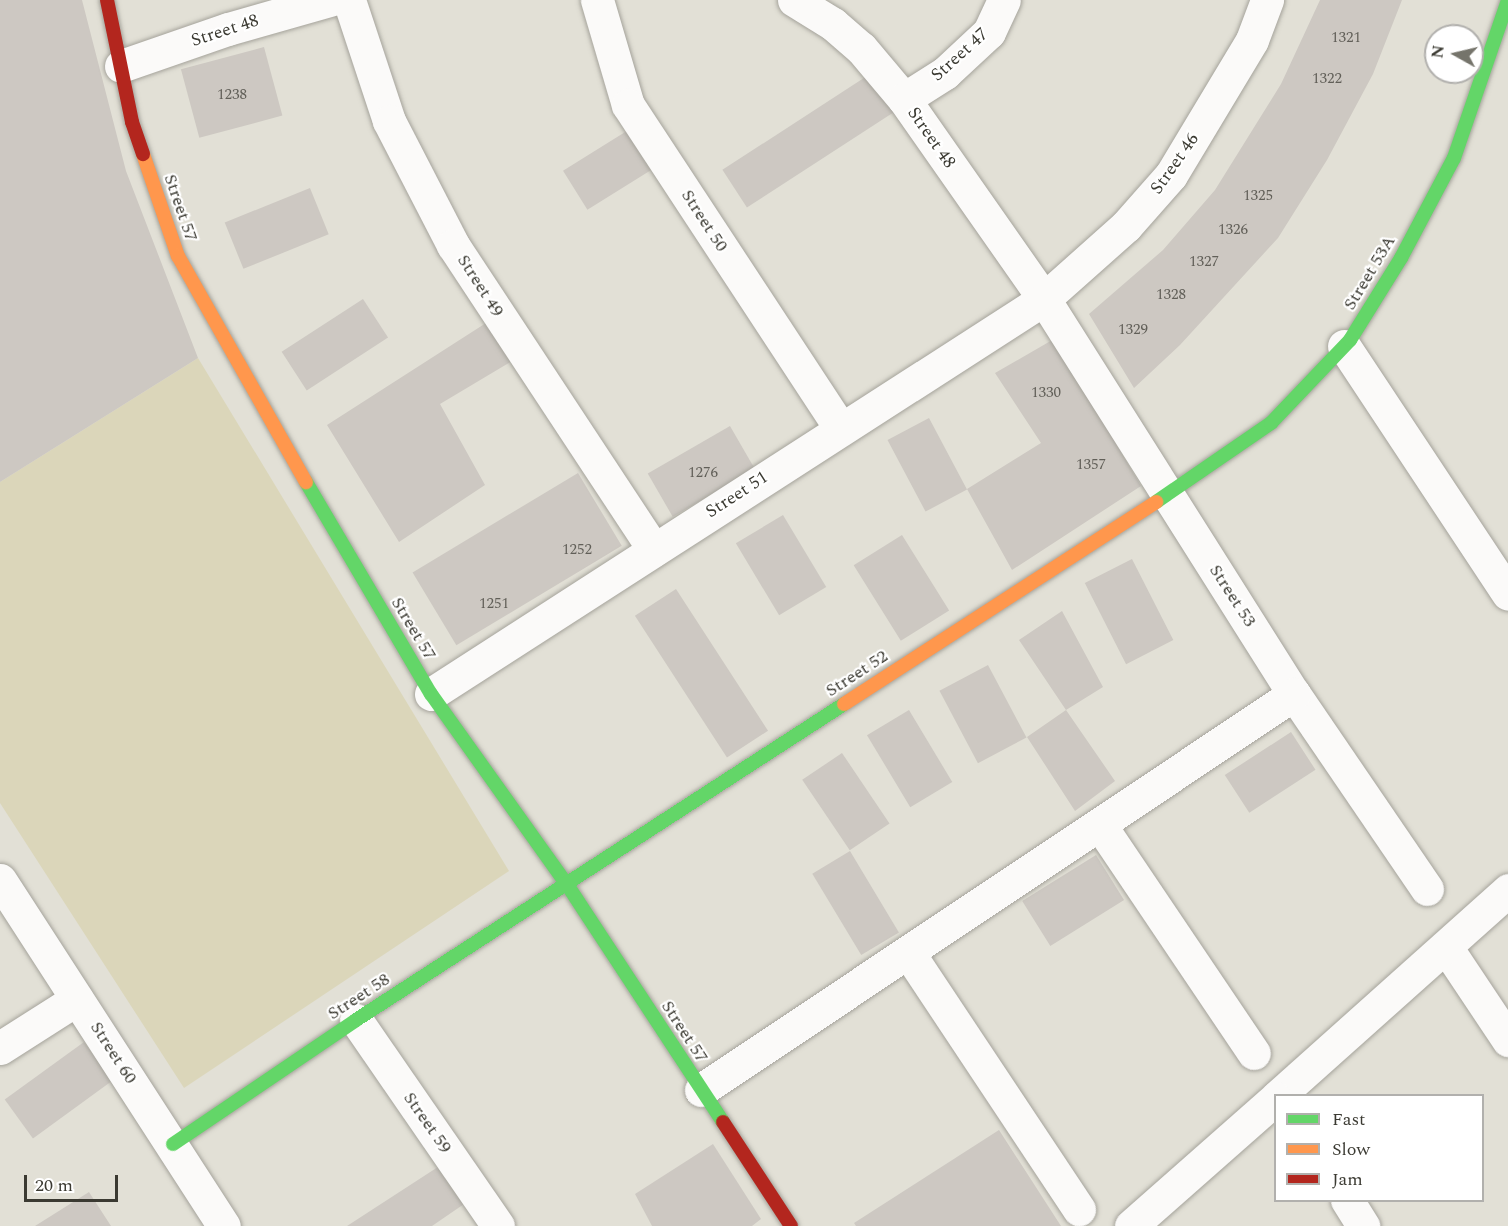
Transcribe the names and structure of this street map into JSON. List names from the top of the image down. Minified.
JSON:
{"streets":{"street":["Street 48","Street 47","Street 46","Street 57","Street 50","Street 53A","Street 49","Street 51","Street 53","Street 52","Street 58","Street 60","Street 59"]},"crossings":[["Street 48","Street 47"],["Street 48","Street 46"],["Street 48","Street 57"],["Street 48","Street 51"],["Street 48","Street 53"],["Street 46","Street 51"],["Street 46","Street 53"],["Street 57","Street 51"],["Street 57","Street 52"],["Street 57","Street 58"],["Street 50","Street 51"],["Street 53A","Street 53"],["Street 53A","Street 52"],["Street 49","Street 51"],["Street 51","Street 53"],["Street 53","Street 52"],["Street 52","Street 58"],["Street 58","Street 60"],["Street 58","Street 59"]],"house_numbers":["1321","1322","1238","1325","1326","1327","1328","1329","1330","1357","1276","1252","1251"],"legend":["Fast","Slow","Jam"],"scale_bar":"20 m","north":"left"}
